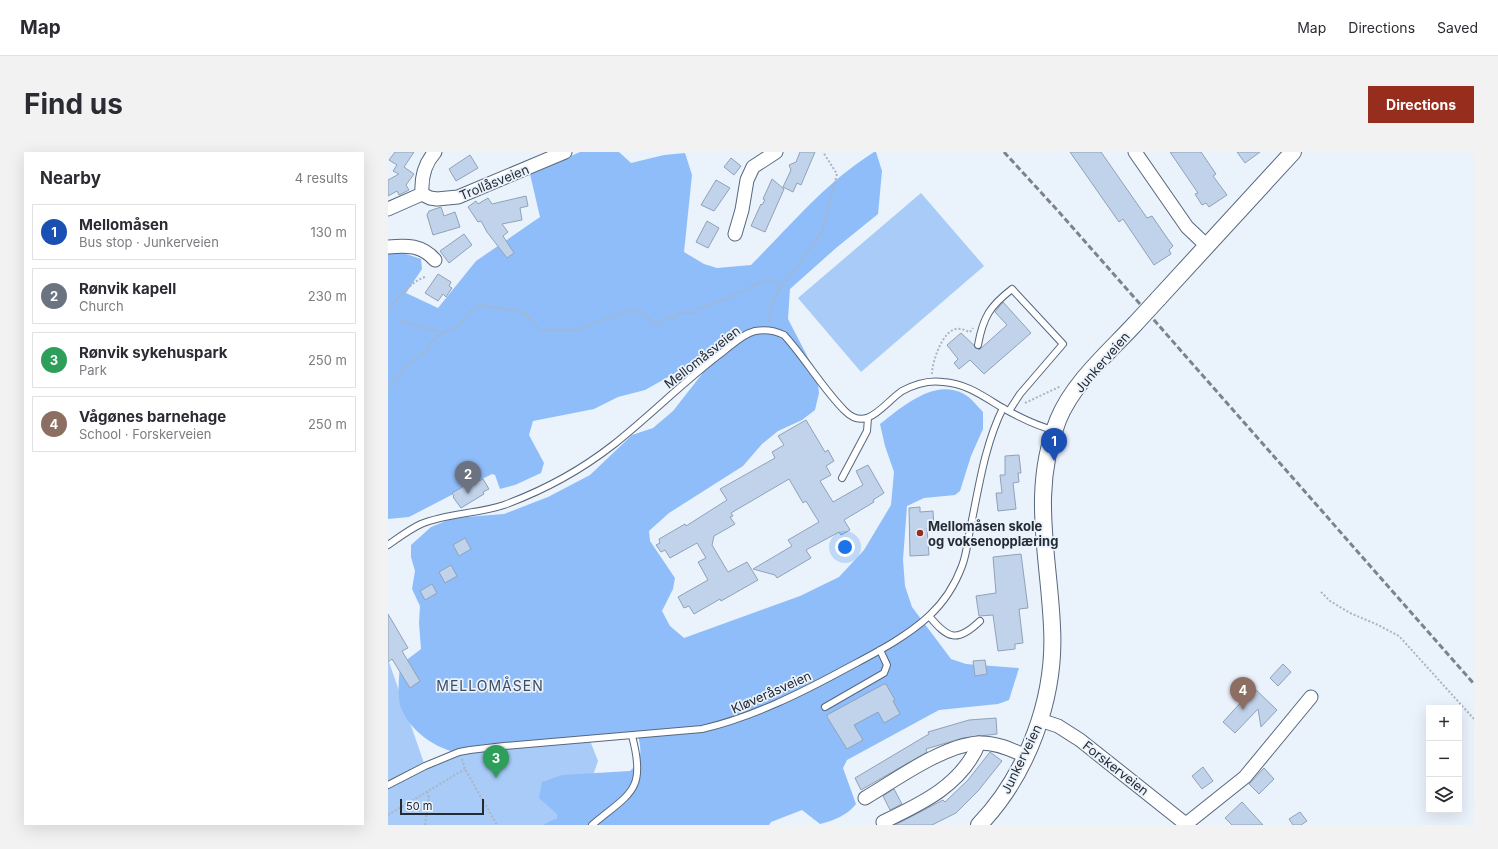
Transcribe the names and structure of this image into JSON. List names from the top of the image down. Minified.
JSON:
{"streets":{"street":["Trollåsveien","Junkerveien","Forskerveien"],"lane":["Mellomåsveien","Kløveråsveien"]},"crossings":[["Junkerveien","Forskerveien"]],"districts":["MELLOMÅSEN"],"places":["Mellomåsen skole og voksenopplæring"],"scale_bar":"50 m","page":{"header":"Map","nav":["Map","Directions","Saved"],"buttons":"Directions","title":"Find us","heading":["Nearby","4 results"],"list":[{"mark":"1","name":"Mellomåsen","note":"Bus stop · Junkerveien","value":"130 m"},{"mark":"2","name":"Rønvik kapell","note":"Church","value":"230 m"},{"mark":"3","name":"Rønvik sykehuspark","note":"Park","value":"250 m"},{"mark":"4","name":"Vågønes barnehage","note":"School · Forskerveien","value":"250 m"}],"pins":["1","2","4","3"],"map_buttons":["+","−"],"scale":"50 m"}}
